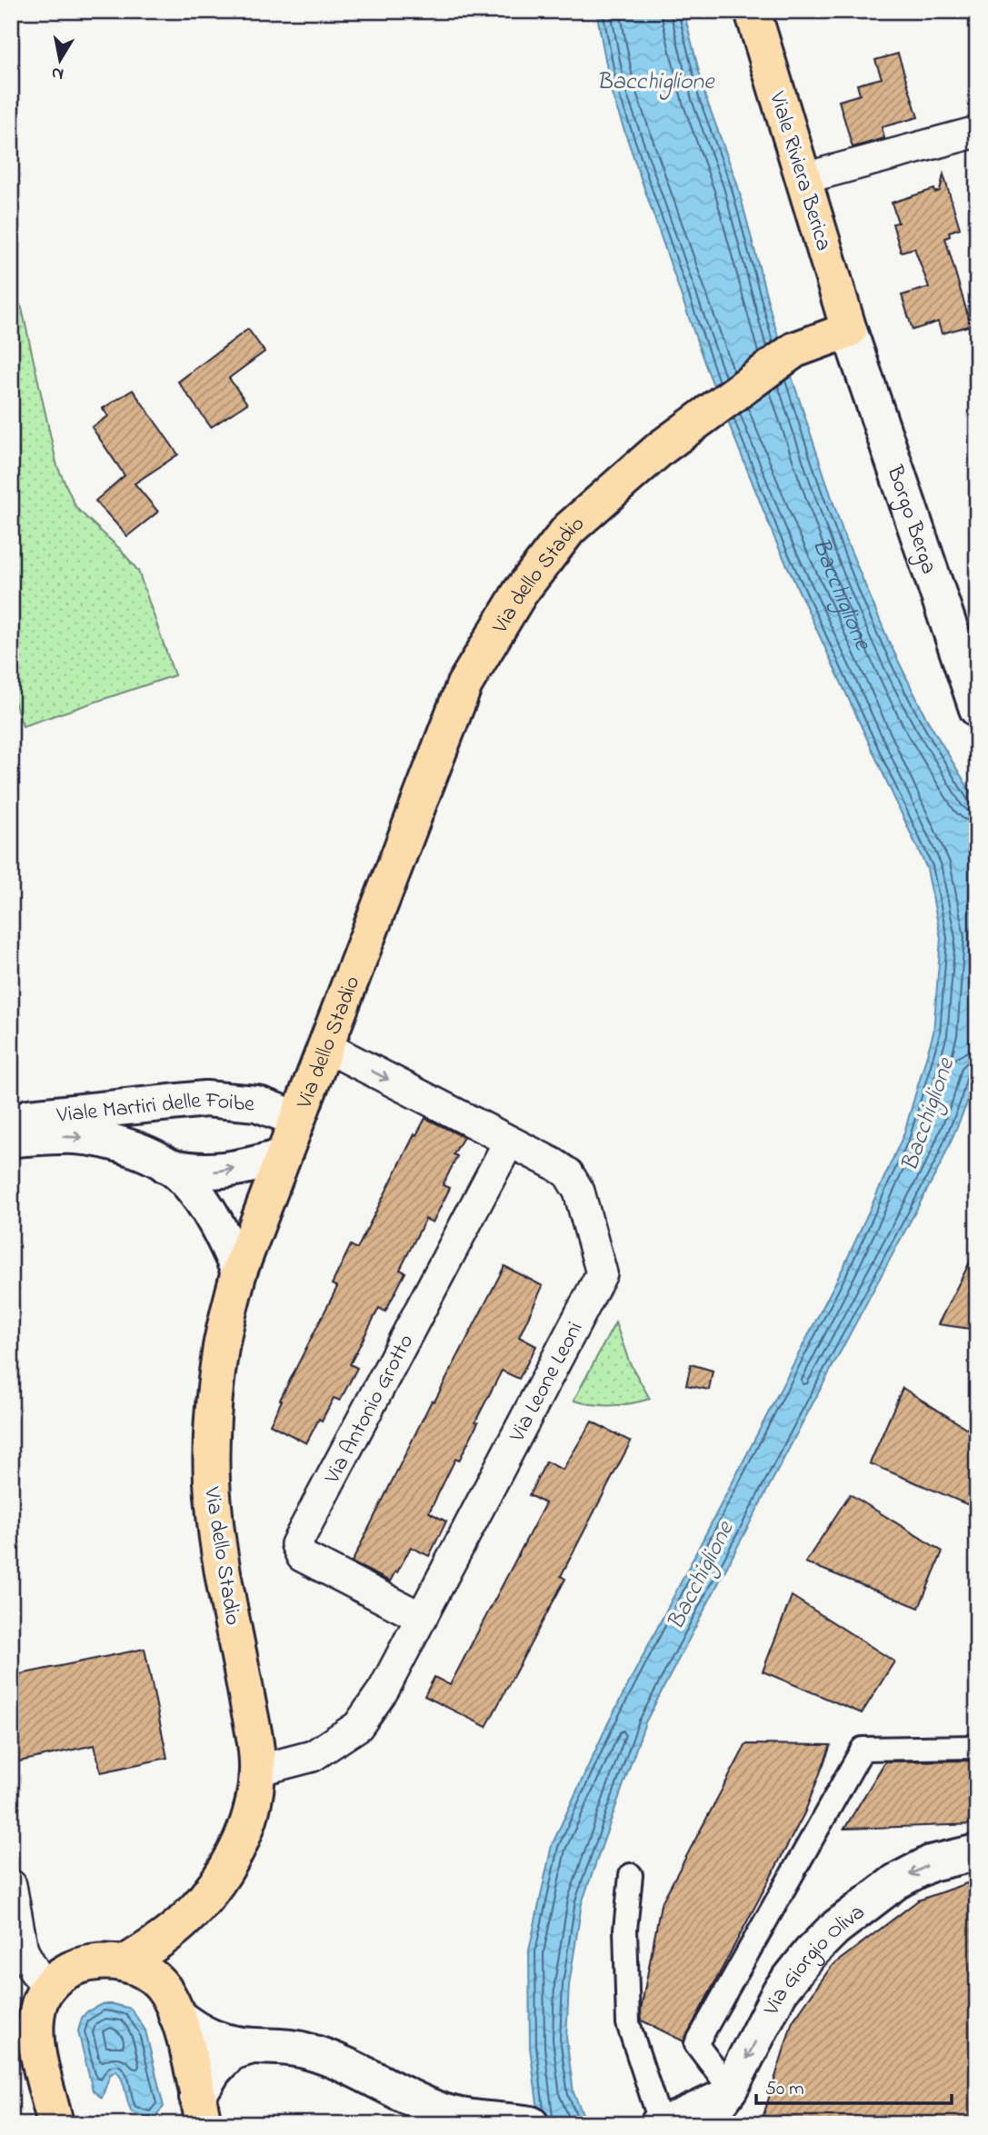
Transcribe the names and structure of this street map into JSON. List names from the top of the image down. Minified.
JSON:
{"streets":{"main road":["Viale Riviera Berica","Borgo Berga","Via dello Stadio","Viale Martiri delle Foibe","Via Giorgio Oliva"],"street":["Via Leone Leoni","Via Antonio Grotto"]},"crossings":[["Viale Riviera Berica","Borgo Berga"],["Viale Riviera Berica","Via dello Stadio"],["Borgo Berga","Via dello Stadio"],["Via dello Stadio","Viale Martiri delle Foibe"],["Via dello Stadio","Via Leone Leoni"],["Via Leone Leoni","Via Antonio Grotto"]],"one_way":["Via Giorgio Oliva"],"water":["Bacchiglione"],"scale_bar":"50 m","north":"bottom"}
